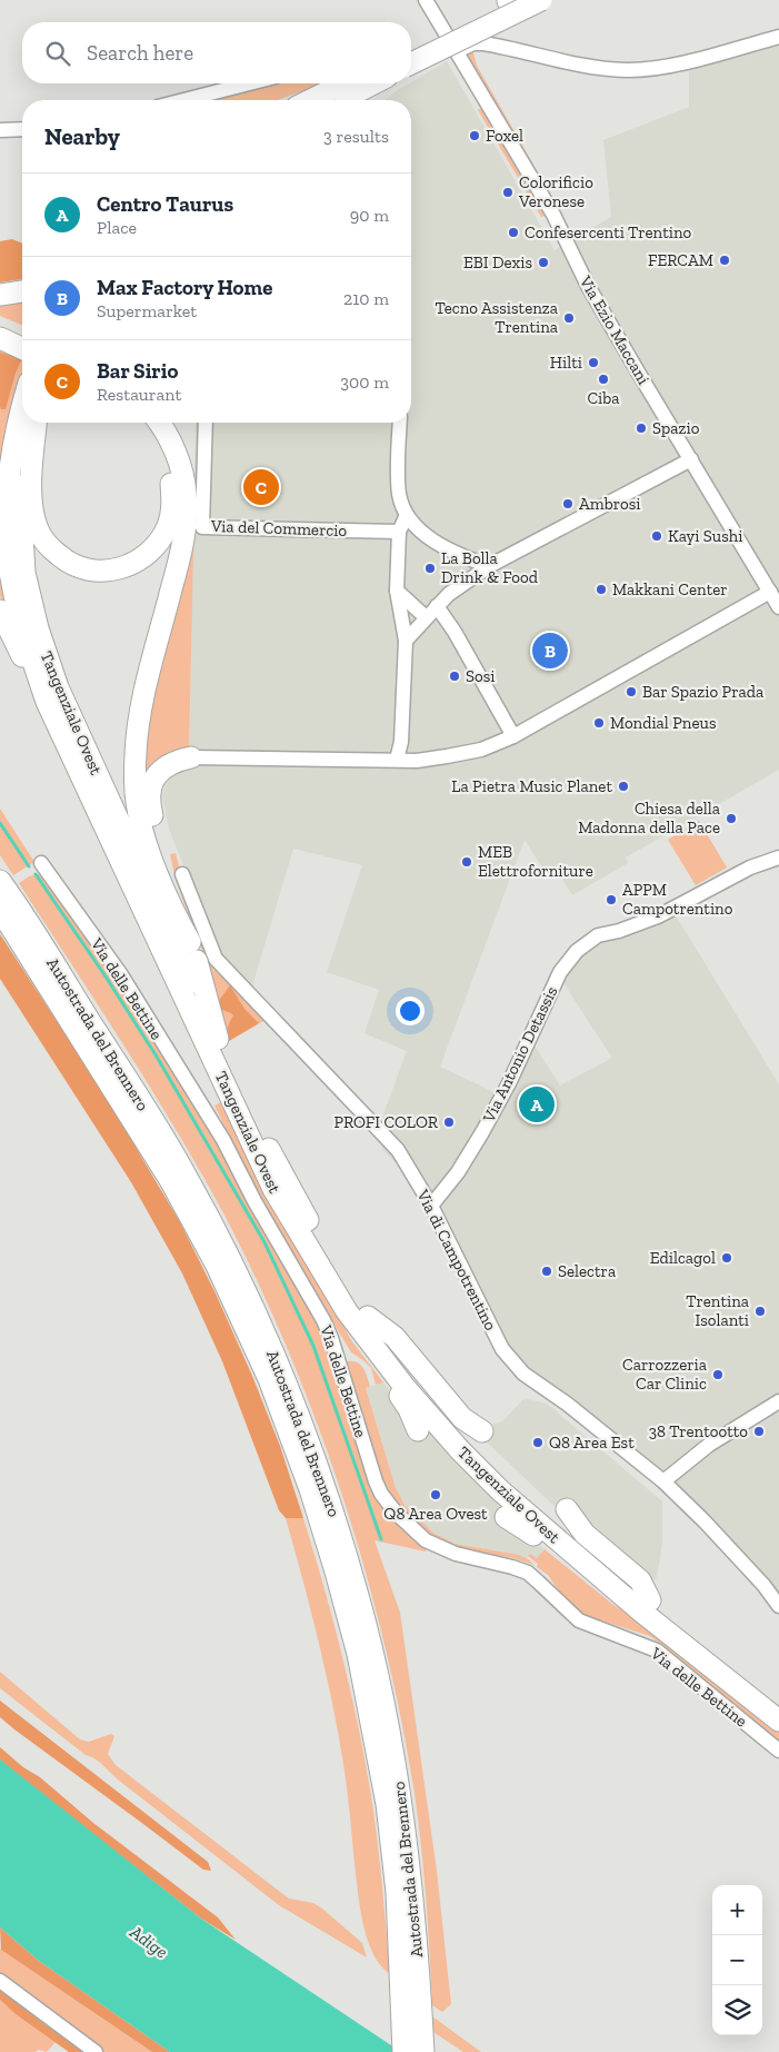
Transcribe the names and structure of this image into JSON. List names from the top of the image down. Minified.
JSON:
{"streets":{"highway":["Tangenziale Ovest","Autostrada del Brennero"],"street":["Via Ezio Maccani","Via del Commercio","Via delle Bettine","Via Antonio Detassis","Via di Campotrentino"]},"crossings":[["Via Antonio Detassis","Via di Campotrentino"]],"water":["Adige"],"places":["Foxel","Colorificio Veronese","Confesercenti Trentino","FERCAM","EBI Dexis","Tecno Assistenza Trentina","Hilti","Ciba","Spazio","Ambrosi","Kayi Sushi","La Bolla Drink & Food","Makkani Center","Sosi","Bar Spazio Prada","Mondial Pneus","La Pietra Music Planet","Chiesa della Madonna della Pace","MEB Elettroforniture","APPM Campotrentino","PROFI COLOR","Edilcagol","Selectra","Trentina Isolanti","Carrozzeria Car Clinic","38 Trentootto","Q8 Area Est","Q8 Area Ovest"],"page":{"search":"Search here","heading":["Nearby","3 results"],"list":[{"mark":"A","name":"Centro Taurus","note":"Place","value":"90 m"},{"mark":"B","name":"Max Factory Home","note":"Supermarket","value":"210 m"},{"mark":"C","name":"Bar Sirio","note":"Restaurant","value":"300 m"}],"pins":["C","B","A"],"map_buttons":["+","−"]}}
